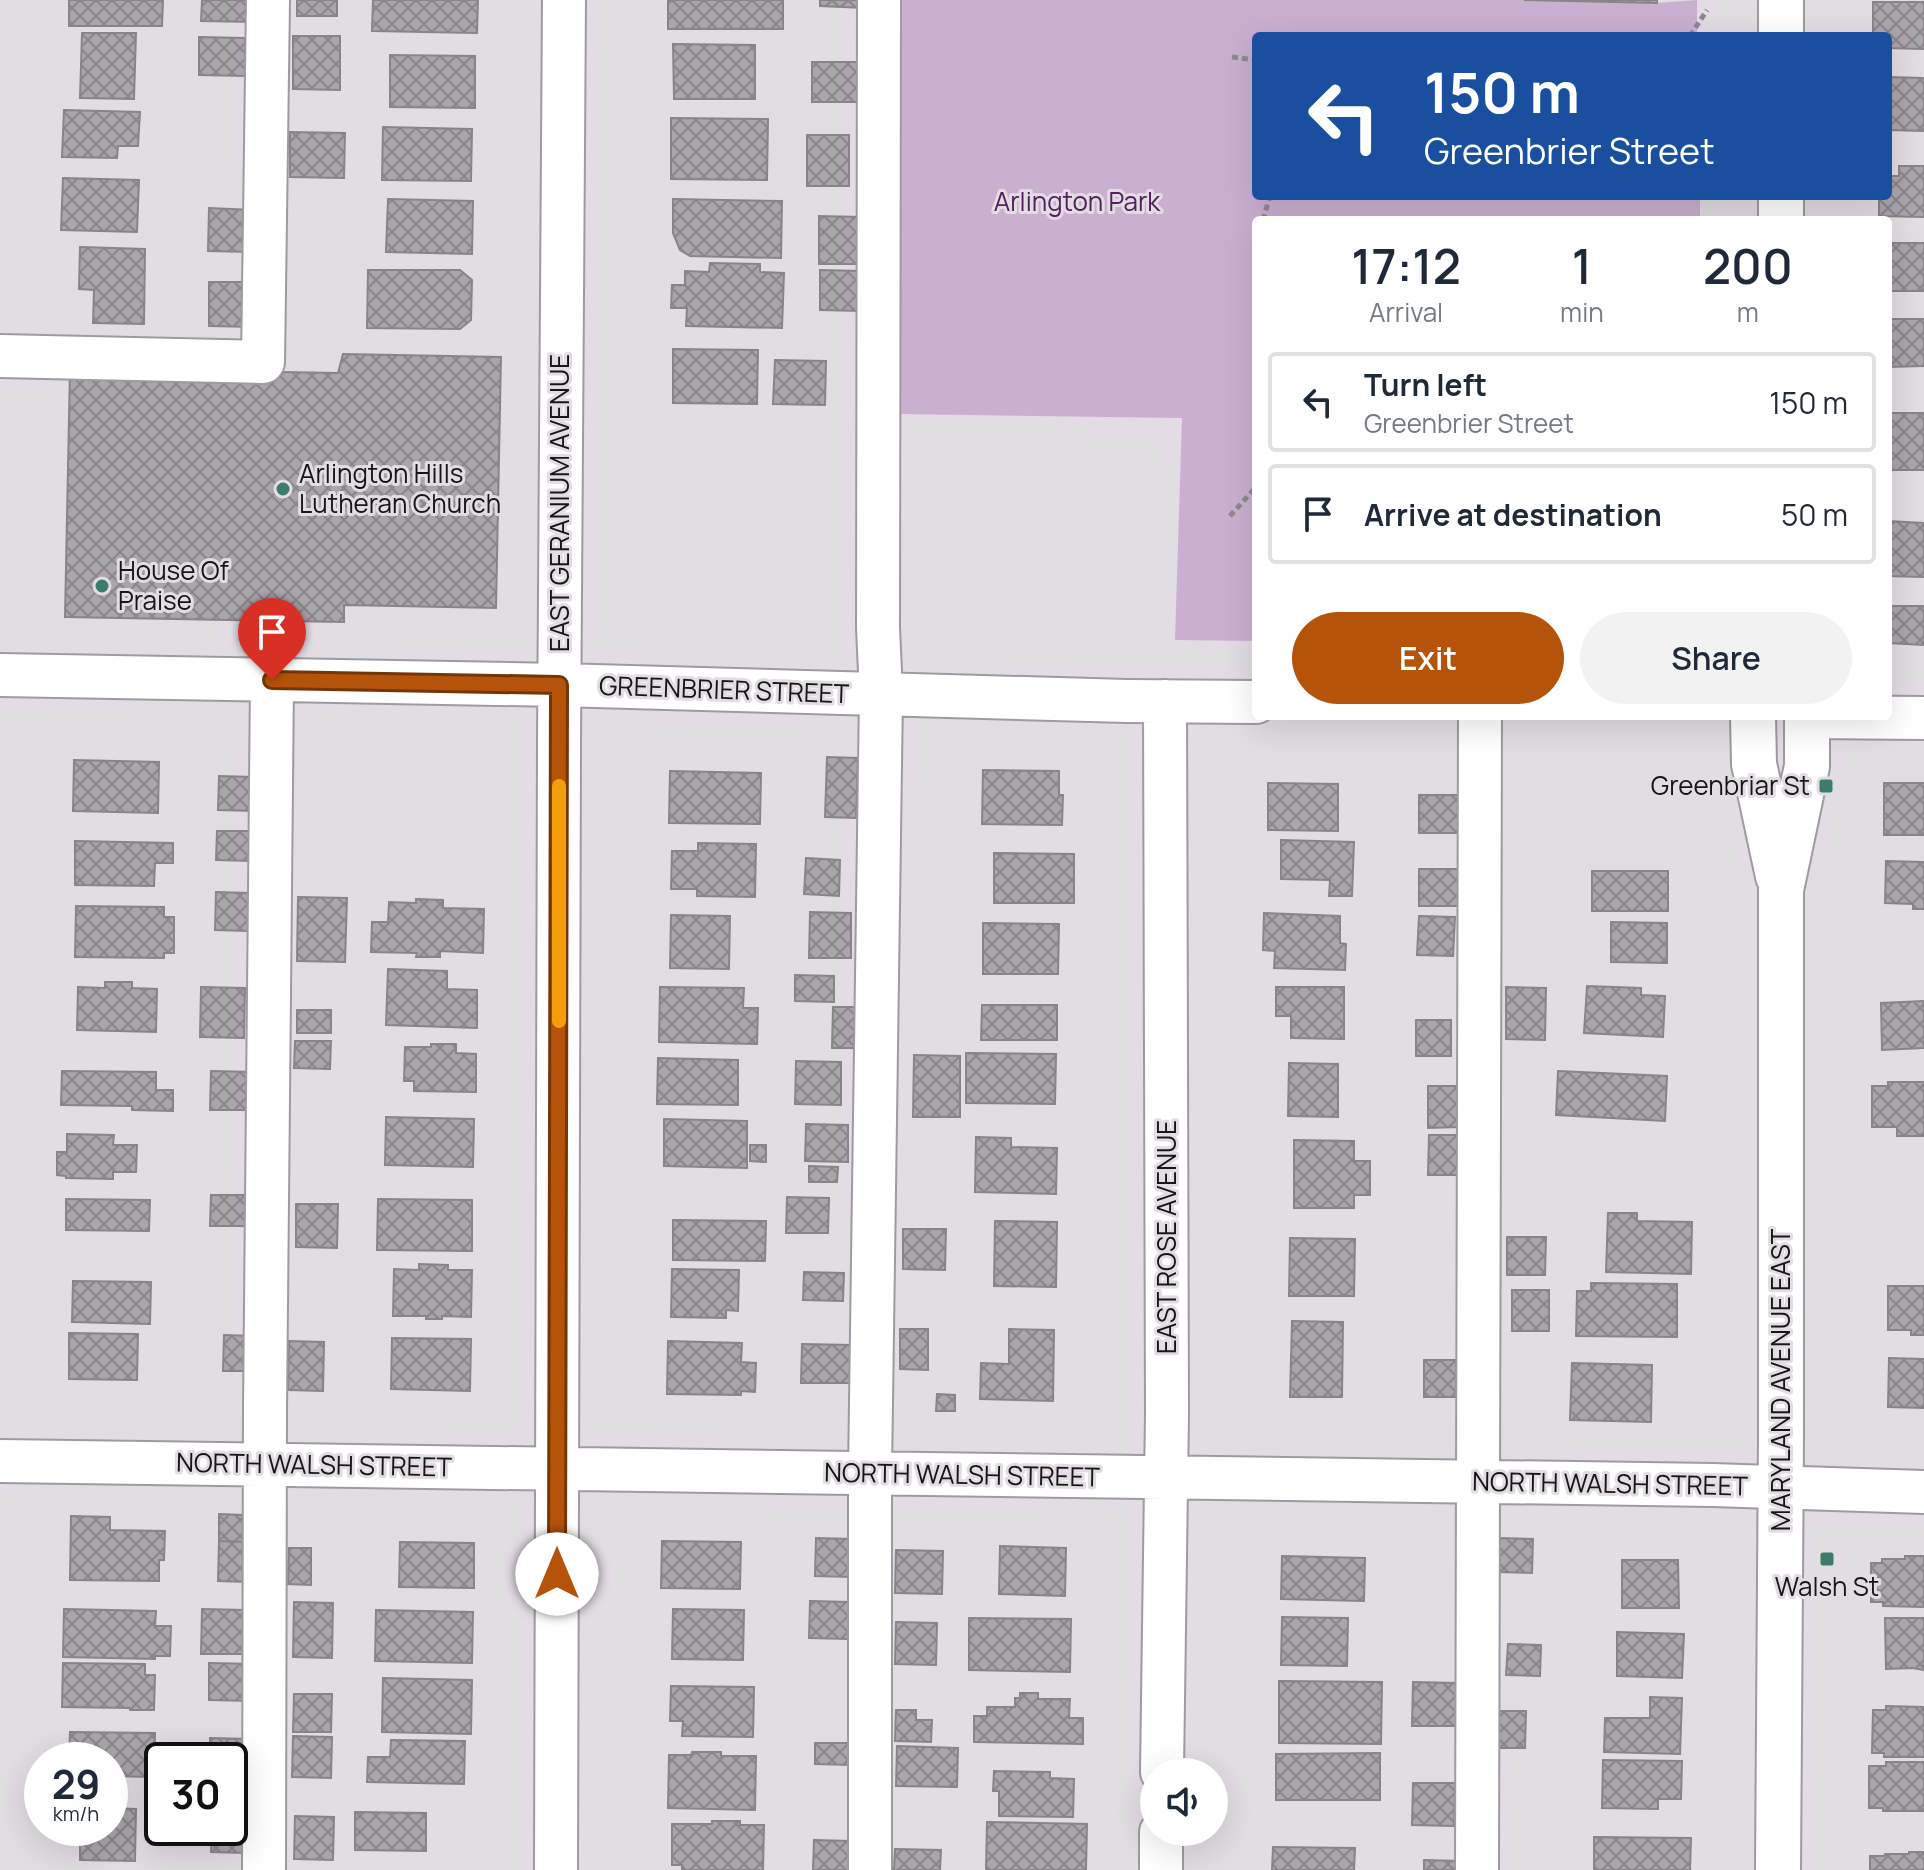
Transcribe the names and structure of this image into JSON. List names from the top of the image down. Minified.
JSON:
{"streets":{"main road":["MARYLAND AVENUE EAST"],"street":["EAST GERANIUM AVENUE","GREENBRIER STREET","EAST ROSE AVENUE","NORTH WALSH STREET"]},"crossings":[["EAST GERANIUM AVENUE","GREENBRIER STREET"],["EAST GERANIUM AVENUE","NORTH WALSH STREET"],["GREENBRIER STREET","EAST ROSE AVENUE"],["EAST ROSE AVENUE","NORTH WALSH STREET"],["MARYLAND AVENUE EAST","NORTH WALSH STREET"]],"parks":["Arlington Park"],"places":{"other":["Arlington Hills Lutheran Church","House Of Praise"],"transit":["Greenbriar St","Walsh St"]},"page":{"turn":["150 m","Greenbrier Street"],"eta":["17:12","Arrival","1","min","200","m"],"list":[{"name":"Turn left","note":"Greenbrier Street","value":"150 m"},{"name":"Arrive at destination","value":"50 m"}],"buttons":["Exit","Share"],"speed":"29 km/h","limit":"30"}}
